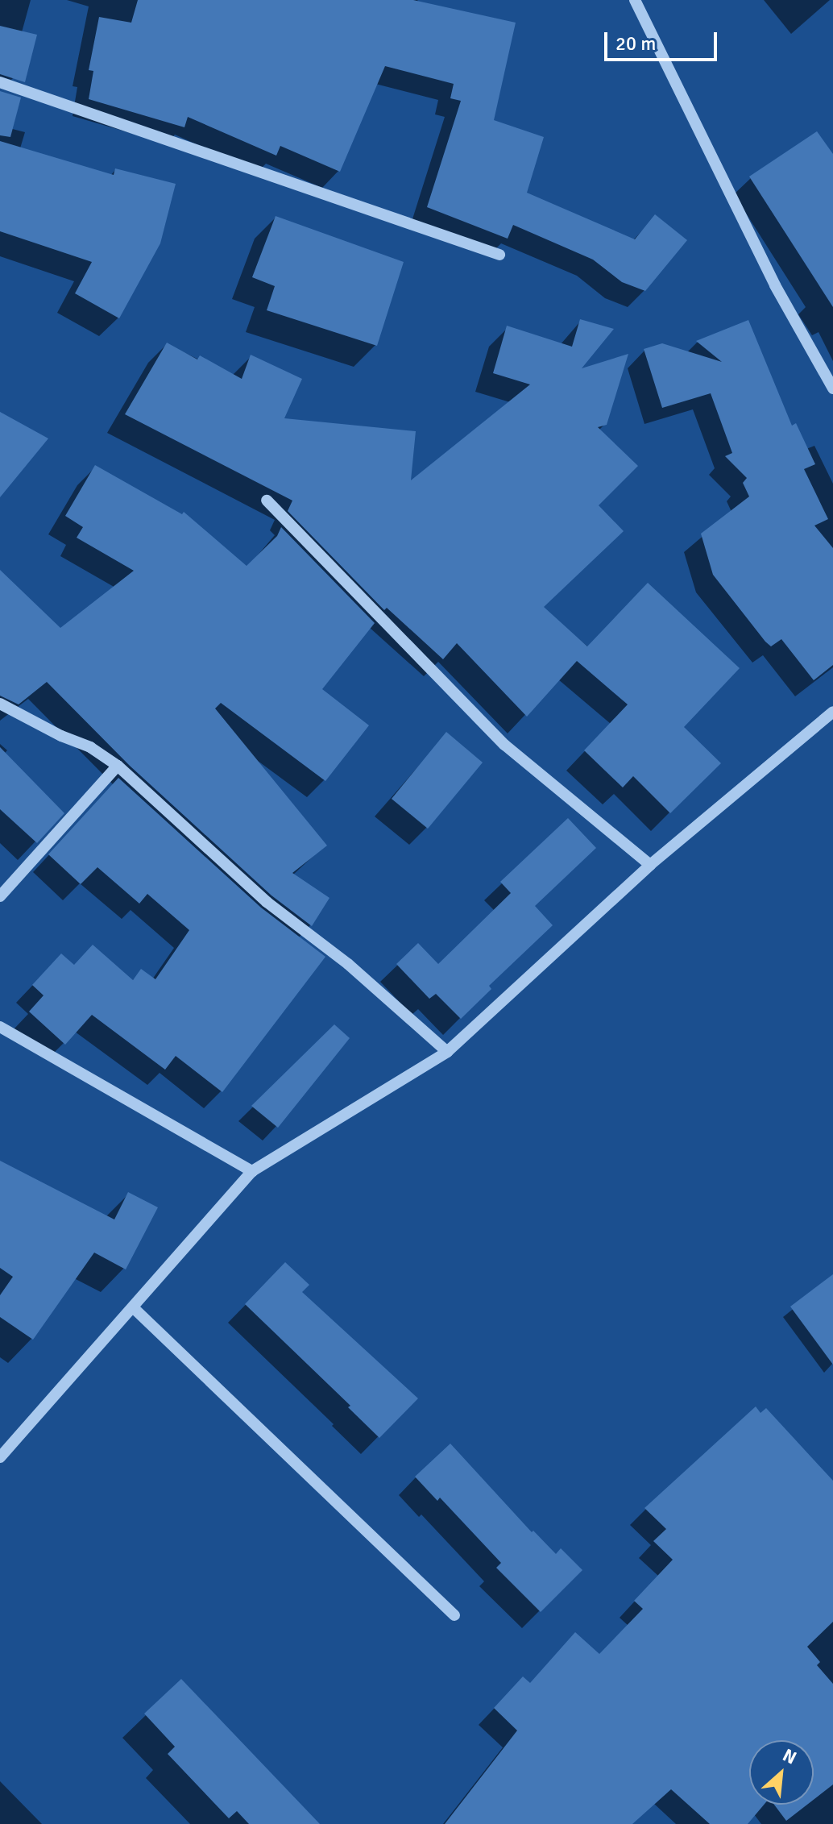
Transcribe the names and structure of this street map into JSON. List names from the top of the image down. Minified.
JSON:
{"scale_bar":"20 m","north":"top right"}
